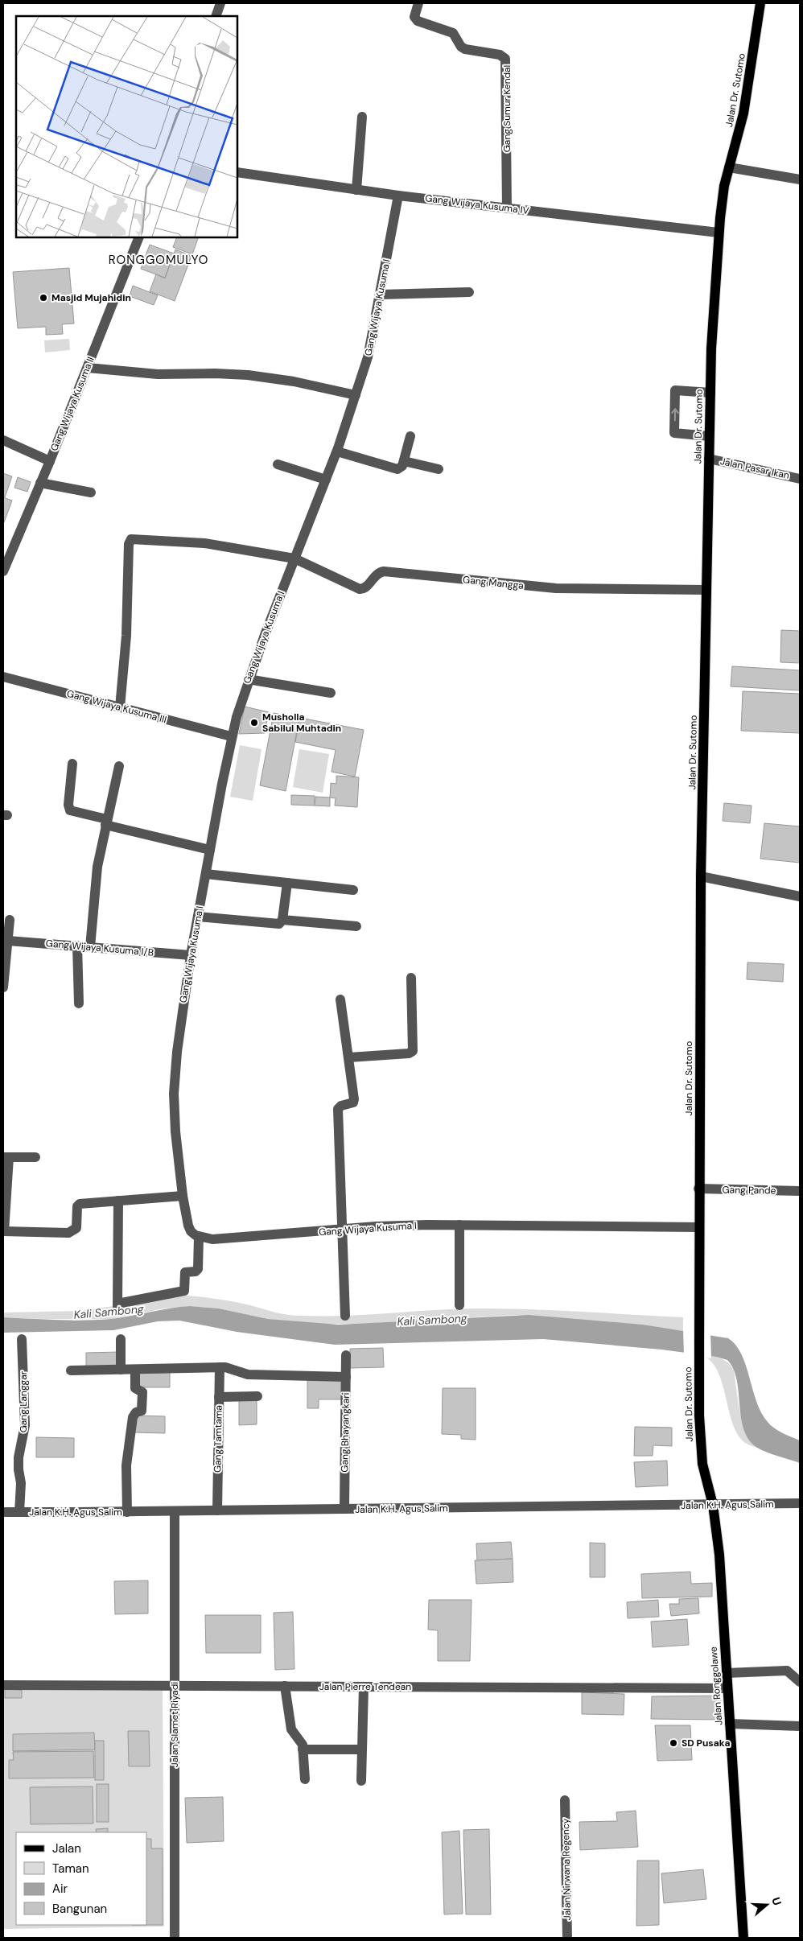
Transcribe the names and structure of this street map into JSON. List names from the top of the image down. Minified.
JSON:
{"streets":{"main road":["Jalan Dr. Sutomo","Jalan Ronggolawe"],"street":["Gang Sumur Kendal","Gang Wijaya Kusuma IV","Gang Wijaya Kusuma I","Gang Wijaya Kusuma II","Jalan Pasar Ikan","Gang Mangga","Gang Wijaya Kusuma III","Gang Wijaya Kusuma I/B","Gang Pande","Gang Langgar","Gang Bhayangkari","Gang Tamtama","Jalan K.H. Agus Salim","Jalan Pierre Tendean","Jalan Slamet Riyadi","Jalan Nirwana Regency"]},"crossings":[["Jalan Dr. Sutomo","Gang Wijaya Kusuma IV"],["Jalan Dr. Sutomo","Gang Wijaya Kusuma I"],["Jalan Dr. Sutomo","Jalan Pasar Ikan"],["Jalan Dr. Sutomo","Gang Mangga"],["Jalan Dr. Sutomo","Gang Pande"],["Jalan Dr. Sutomo","Jalan K.H. Agus Salim"],["Jalan Dr. Sutomo","Jalan Ronggolawe"],["Gang Sumur Kendal","Gang Wijaya Kusuma IV"],["Gang Wijaya Kusuma IV","Gang Wijaya Kusuma I"],["Gang Wijaya Kusuma I","Gang Mangga"],["Gang Wijaya Kusuma I","Gang Wijaya Kusuma III"],["Gang Wijaya Kusuma I","Gang Wijaya Kusuma I/B"],["Gang Langgar","Jalan K.H. Agus Salim"],["Gang Bhayangkari","Jalan K.H. Agus Salim"],["Gang Tamtama","Jalan K.H. Agus Salim"],["Jalan K.H. Agus Salim","Jalan Ronggolawe"],["Jalan K.H. Agus Salim","Jalan Slamet Riyadi"],["Jalan Ronggolawe","Jalan Pierre Tendean"],["Jalan Pierre Tendean","Jalan Slamet Riyadi"]],"districts":["RONGGOMULYO"],"water":["Kali Sambong"],"places":["Masjid Mujahidin","Musholla Sabilul Muhtadin","SD Pusaka"],"legend":["Jalan","Taman","Air","Bangunan"],"north":"right"}
